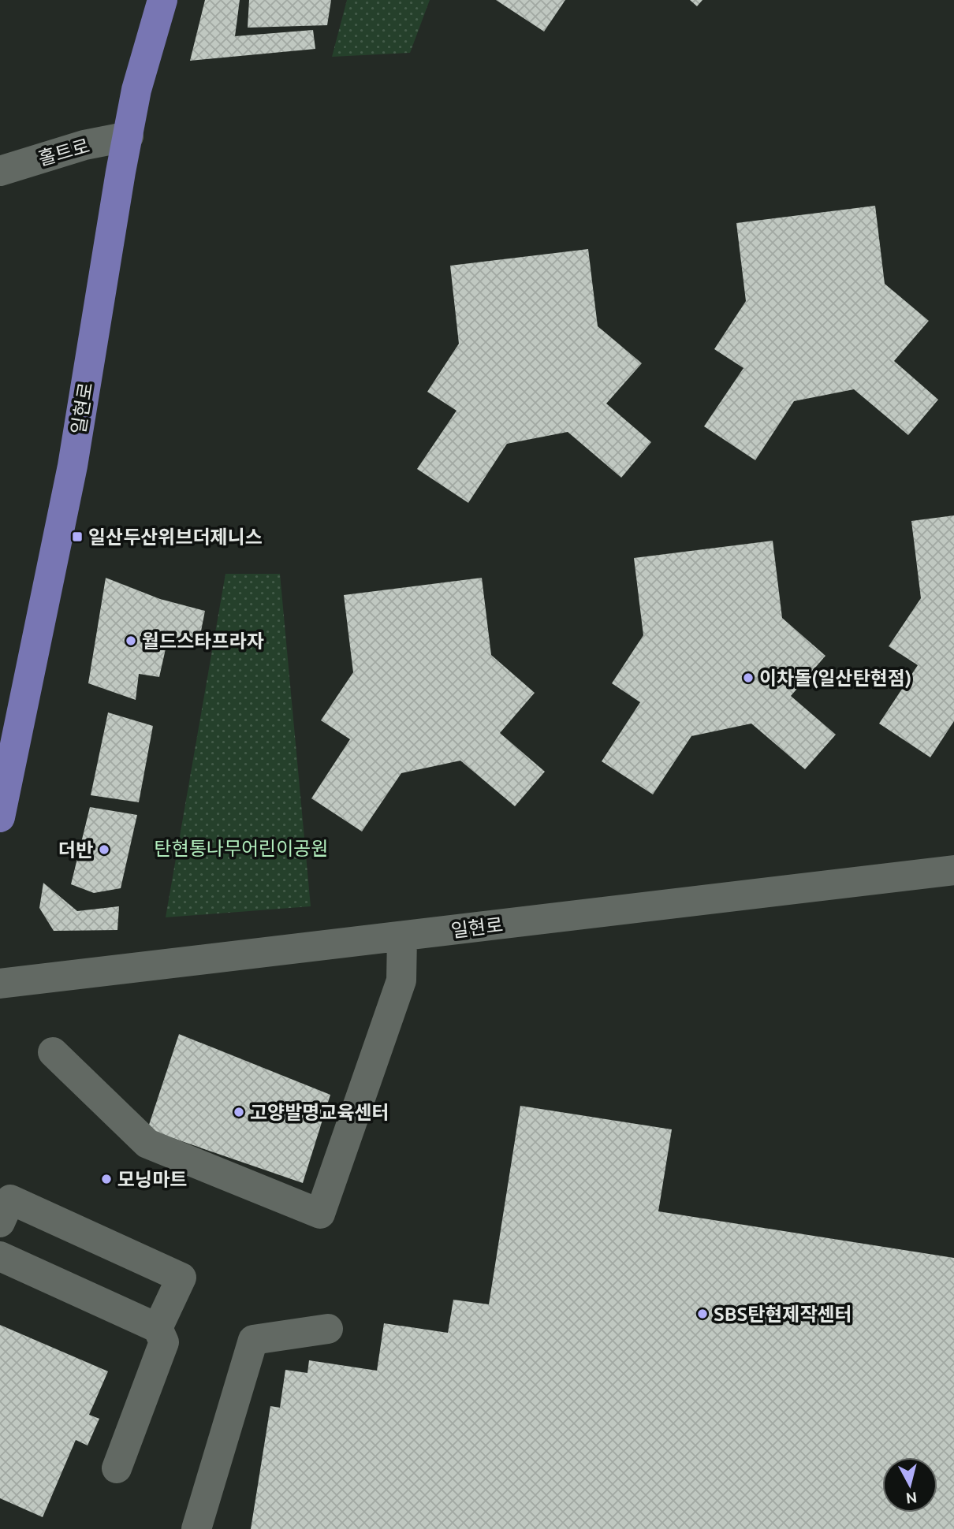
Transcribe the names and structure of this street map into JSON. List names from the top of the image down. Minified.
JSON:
{"streets":{"main road":["일현로"],"street":["홀트로"]},"crossings":[["홀트로","일현로"]],"parks":["탄현통나무어린이공원"],"places":{"transit":["일산두산위브더제니스"],"other":["월드스타프라자","이차돌(일산탄현점)","더반","고양발명교육센터","모닝마트","SBS탄현제작센터"]},"north":"bottom"}
